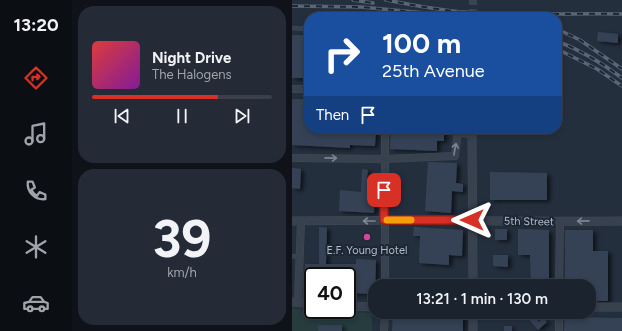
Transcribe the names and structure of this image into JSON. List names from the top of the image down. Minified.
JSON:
{"streets":{"street":["5th Street"]},"places":["E.F. Young Hotel"],"page":{"tabs":"13:20","turn":["100 m","25th Avenue"],"song":["Night Drive","The Halogens"],"then":"Then","tile":["39","km/h"],"limit":"40","trip":"13:21 · 1 min · 130 m"}}
